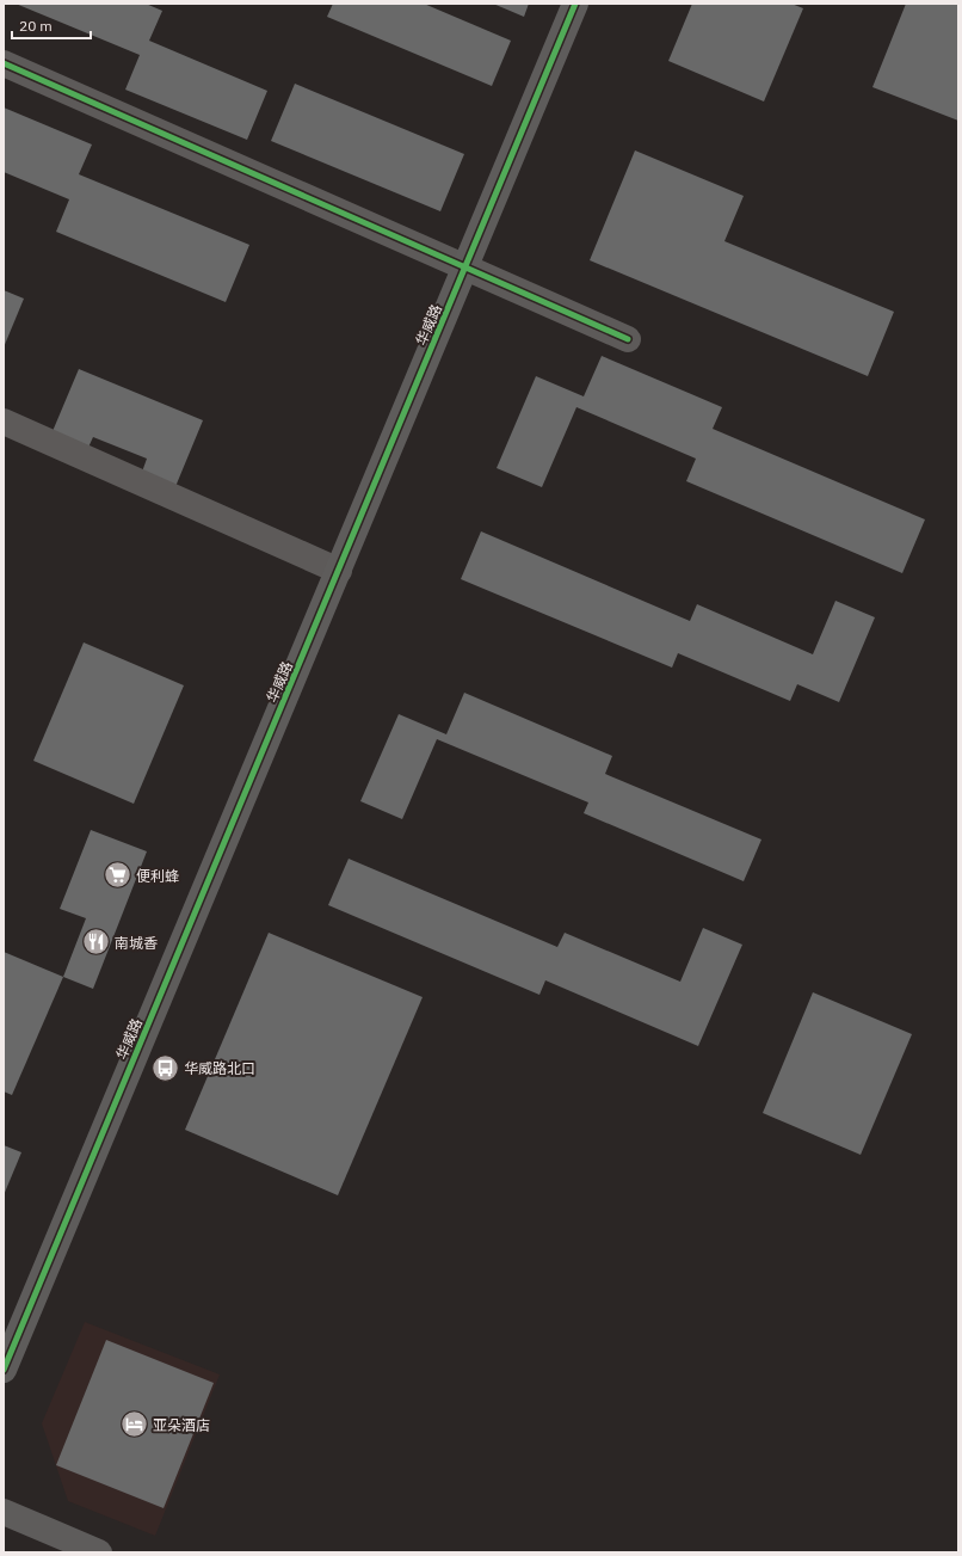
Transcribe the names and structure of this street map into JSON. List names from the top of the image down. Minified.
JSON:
{"streets":{"street":["华威路"]},"places":{"supermarket":["便利蜂"],"restaurant":["南城香"],"bus stop":["华威路北口"],"hotel":["亚朵酒店"]},"scale_bar":"20 m"}
